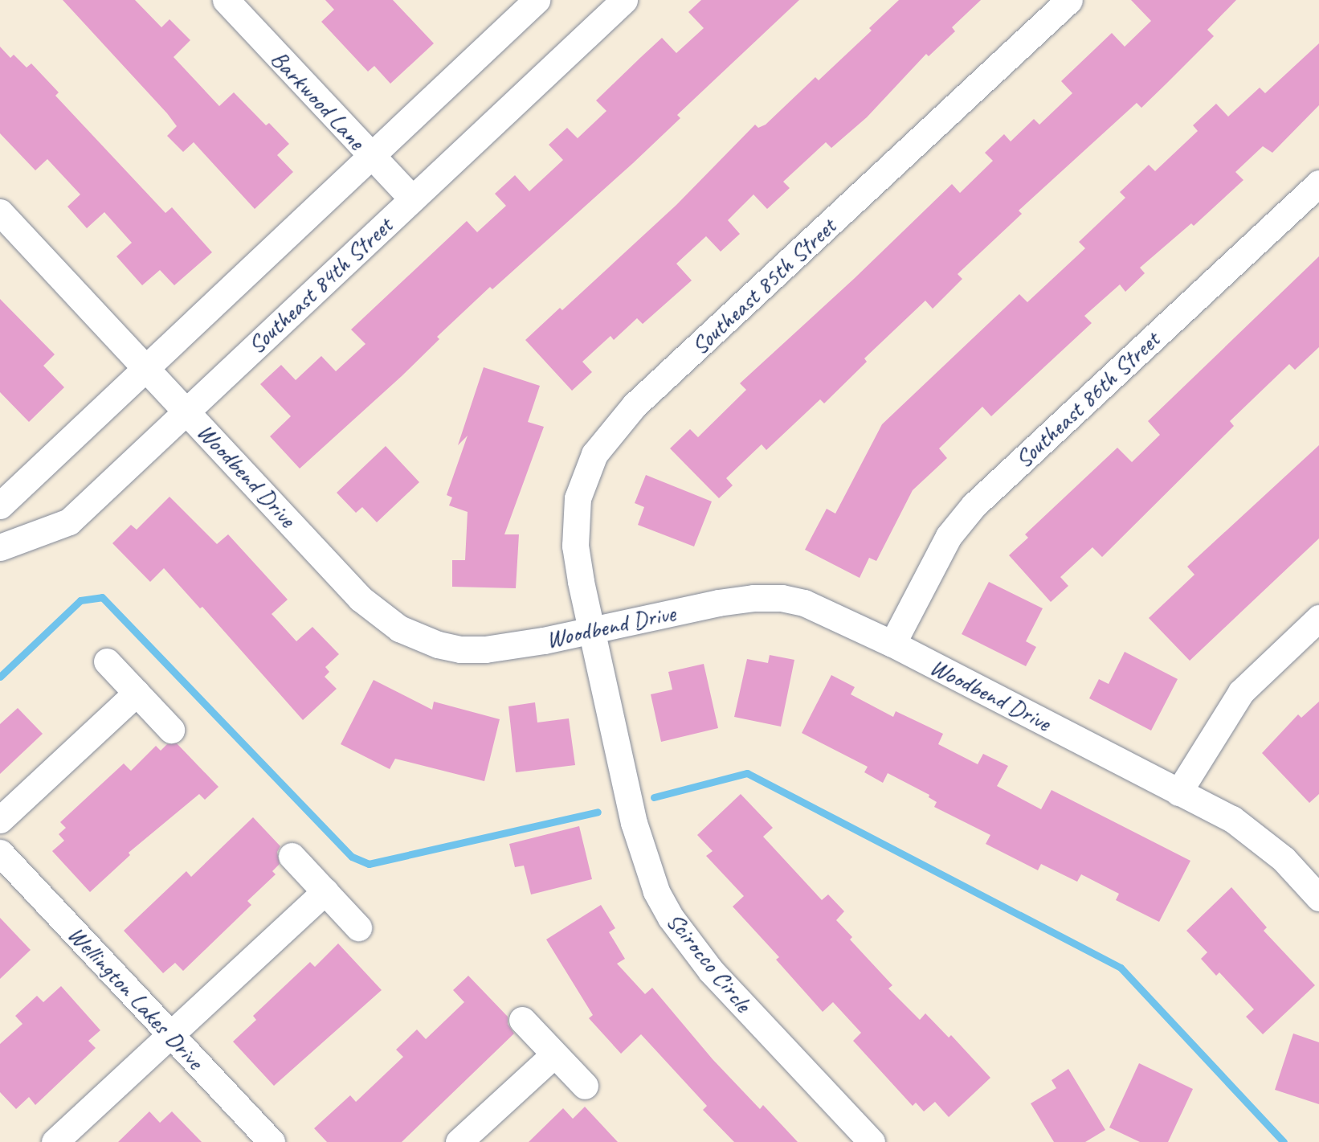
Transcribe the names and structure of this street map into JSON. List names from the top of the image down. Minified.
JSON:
{"streets":{"street":["Barkwood Lane","Southeast 84th Street","Southeast 85th Street","Southeast 86th Street","Woodbend Drive","Scirocco Circle","Wellington Lakes Drive"]},"crossings":[["Barkwood Lane","Southeast 84th Street"],["Southeast 84th Street","Woodbend Drive"],["Southeast 85th Street","Woodbend Drive"],["Southeast 85th Street","Scirocco Circle"],["Southeast 86th Street","Woodbend Drive"],["Woodbend Drive","Scirocco Circle"]]}
